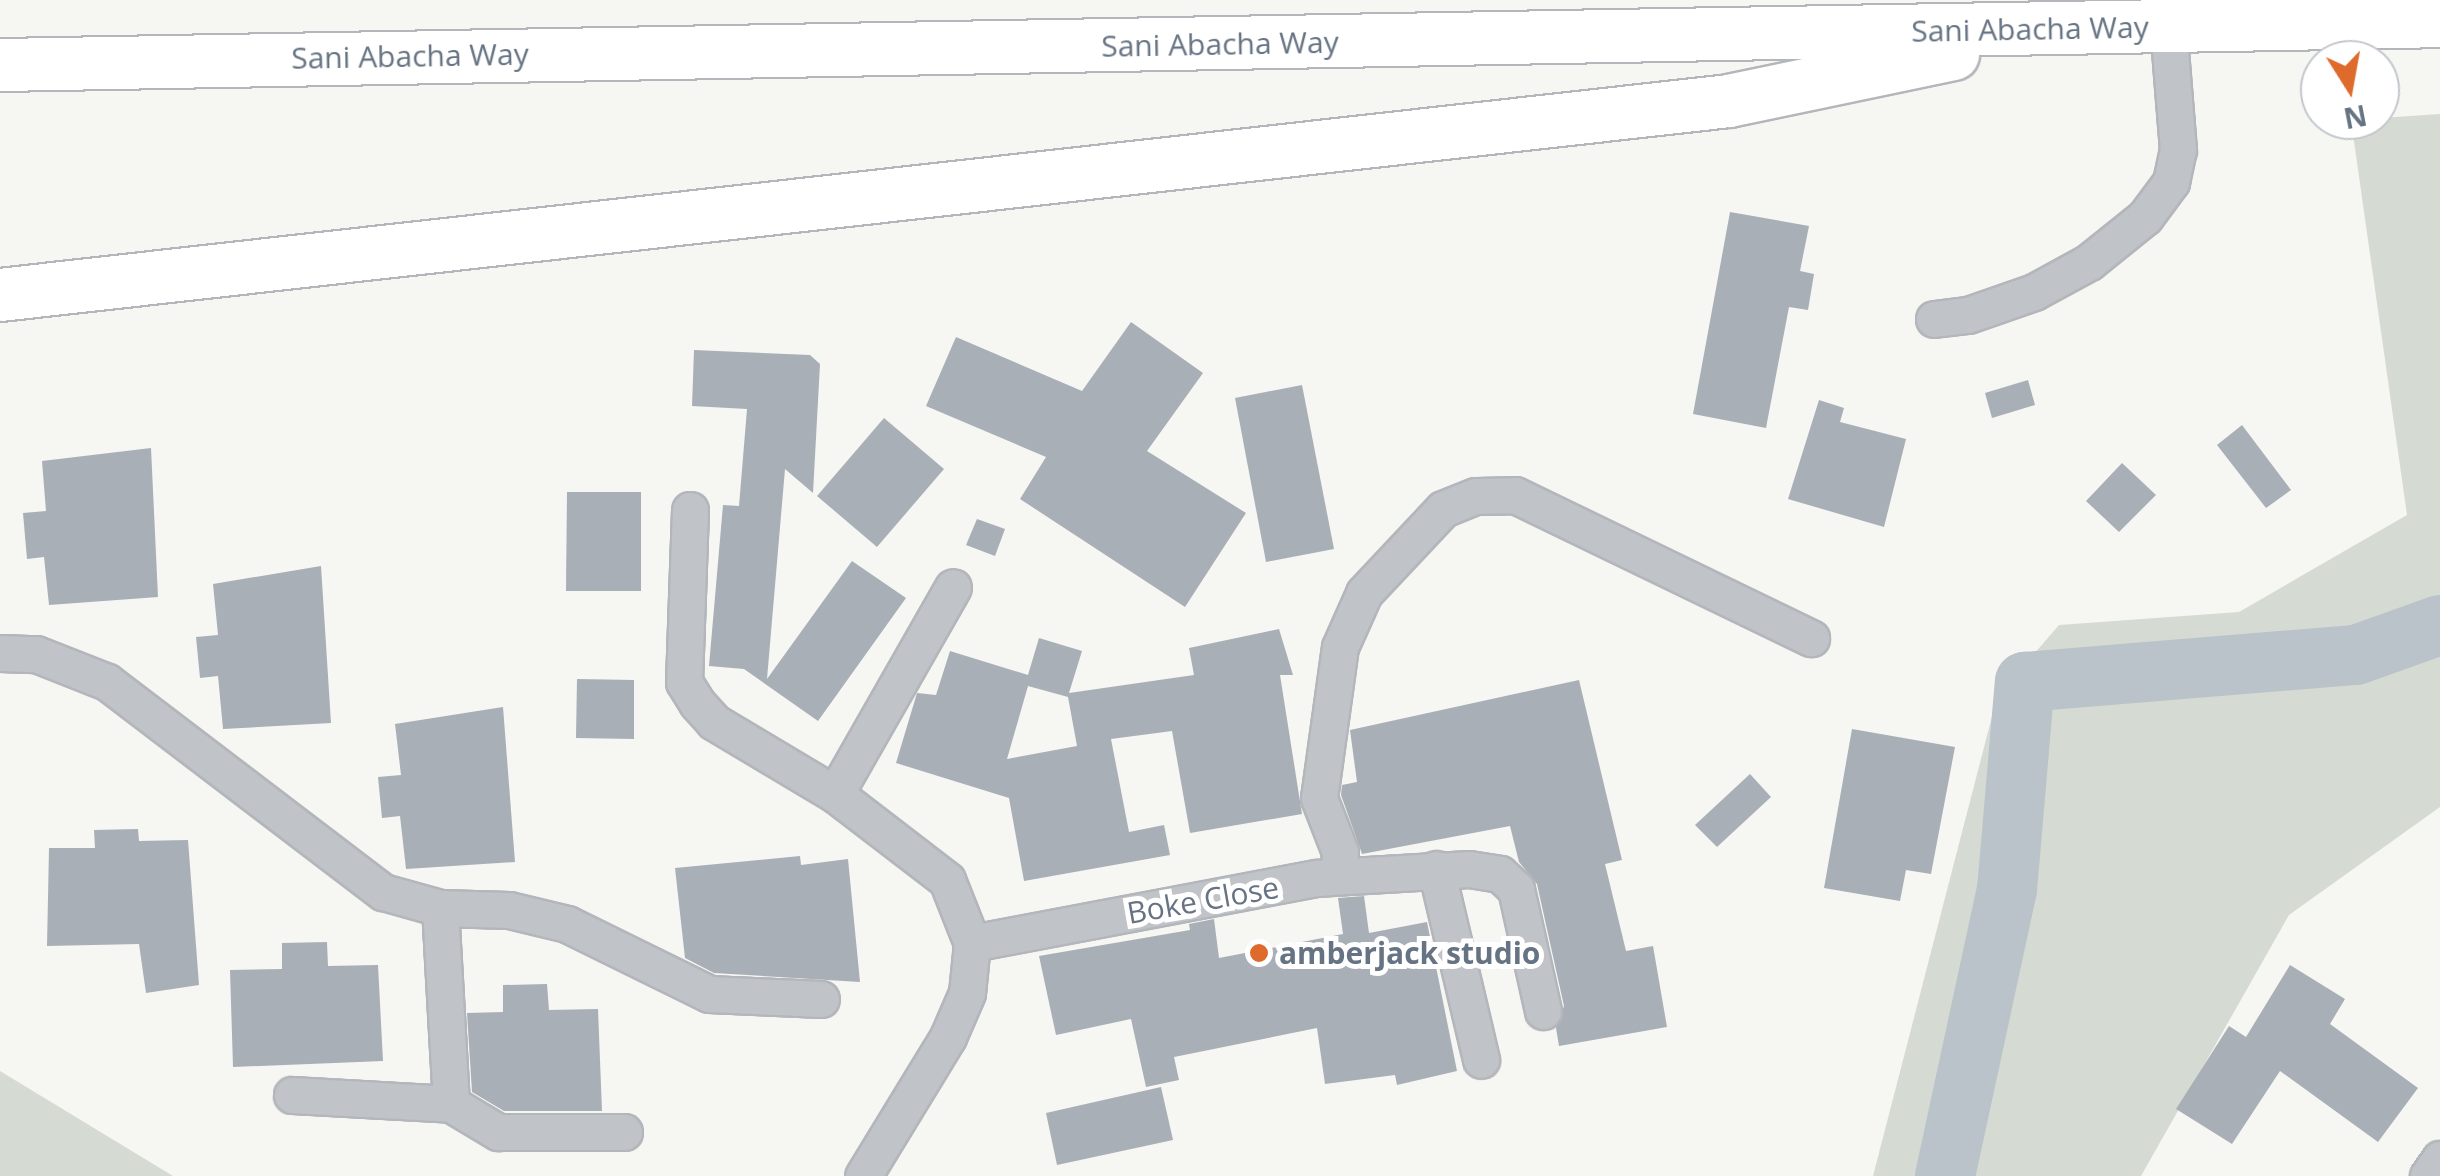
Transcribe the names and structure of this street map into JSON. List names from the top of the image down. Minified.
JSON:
{"streets":{"highway":["Sani Abacha Way"],"street":["Boke Close"]},"places":["amberjack studio"],"north":"bottom"}
